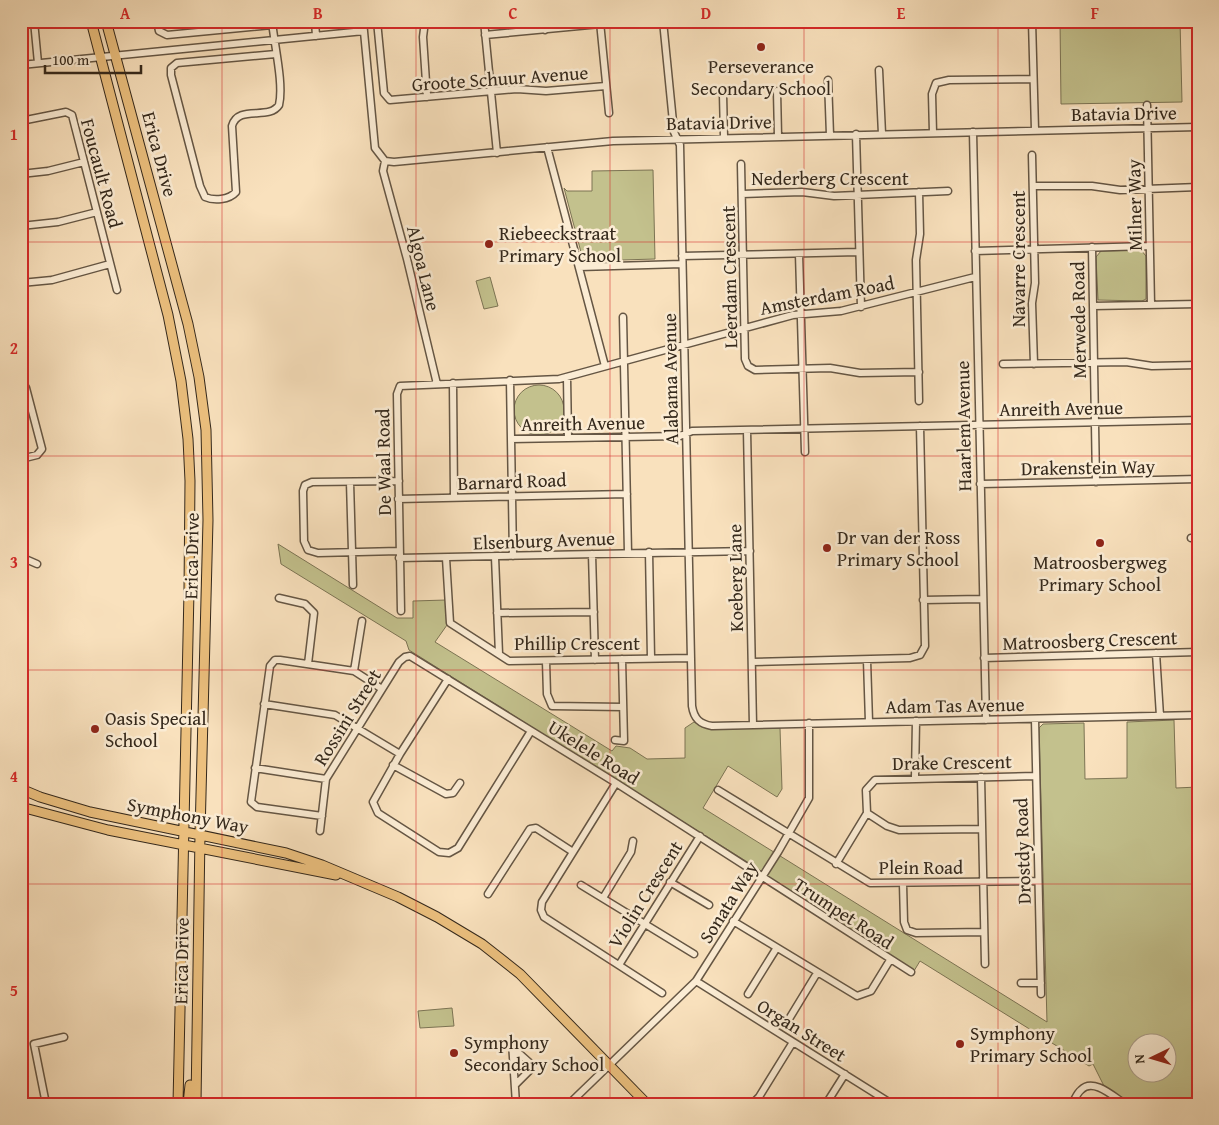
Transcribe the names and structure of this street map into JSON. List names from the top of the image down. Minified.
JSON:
{"streets":{"main road":["Erica Drive","Symphony Way"],"street":["Groote Schuur Avenue","Batavia Drive","Foucault Road","Nederberg Crescent","Milner Way","Navarre Crescent","Algoa Lane","Leerdam Crescent","Amsterdam Road","Merwede Road","Alabama Avenue","Anreith Avenue","Haarlem Avenue","De Waal Road","Drakenstein Way","Barnard Road","Elsenburg Avenue","Koeberg Lane","Matroosberg Crescent","Phillip Crescent","Adam Tas Avenue","Rossini Street","Ukelele Road","Drake Crescent","Drostdy Road","Plein Road","Violin Crescent","Sonata Way","Trumpet Road","Organ Street"]},"crossings":[["Batavia Drive","Milner Way"],["Batavia Drive","Algoa Lane"],["Batavia Drive","Alabama Avenue"],["Batavia Drive","Haarlem Avenue"],["Erica Drive","Symphony Way"],["Nederberg Crescent","Leerdam Crescent"],["Nederberg Crescent","Amsterdam Road"],["Algoa Lane","De Waal Road"],["Leerdam Crescent","Amsterdam Road"],["Amsterdam Road","Alabama Avenue"],["Amsterdam Road","Haarlem Avenue"],["Amsterdam Road","De Waal Road"],["Merwede Road","Anreith Avenue"],["Merwede Road","Drakenstein Way"],["Alabama Avenue","Anreith Avenue"],["Alabama Avenue","Elsenburg Avenue"],["Alabama Avenue","Phillip Crescent"],["Alabama Avenue","Adam Tas Avenue"],["Anreith Avenue","Haarlem Avenue"],["Anreith Avenue","Koeberg Lane"],["Haarlem Avenue","Drakenstein Way"],["Haarlem Avenue","Matroosberg Crescent"],["Haarlem Avenue","Adam Tas Avenue"],["De Waal Road","Barnard Road"],["De Waal Road","Elsenburg Avenue"],["Elsenburg Avenue","Koeberg Lane"],["Elsenburg Avenue","Phillip Crescent"],["Koeberg Lane","Adam Tas Avenue"],["Adam Tas Avenue","Drostdy Road"],["Adam Tas Avenue","Sonata Way"],["Rossini Street","Ukelele Road"],["Ukelele Road","Violin Crescent"],["Ukelele Road","Sonata Way"],["Ukelele Road","Trumpet Road"],["Drake Crescent","Drostdy Road"],["Symphony Way","Sonata Way"],["Drostdy Road","Plein Road"],["Plein Road","Sonata Way"],["Sonata Way","Trumpet Road"],["Sonata Way","Organ Street"]],"places":["Perseverance Secondary School","Riebeeckstraat Primary School","Matroosbergweg Primary School","Dr van der Ross Primary School","Oasis Special School","Symphony Primary School","Symphony Secondary School"],"scale_bar":"100 m","north":"left","grid":{"columns":["A","B","C","D","E","F"],"rows":["1","2","3","4","5"]}}
